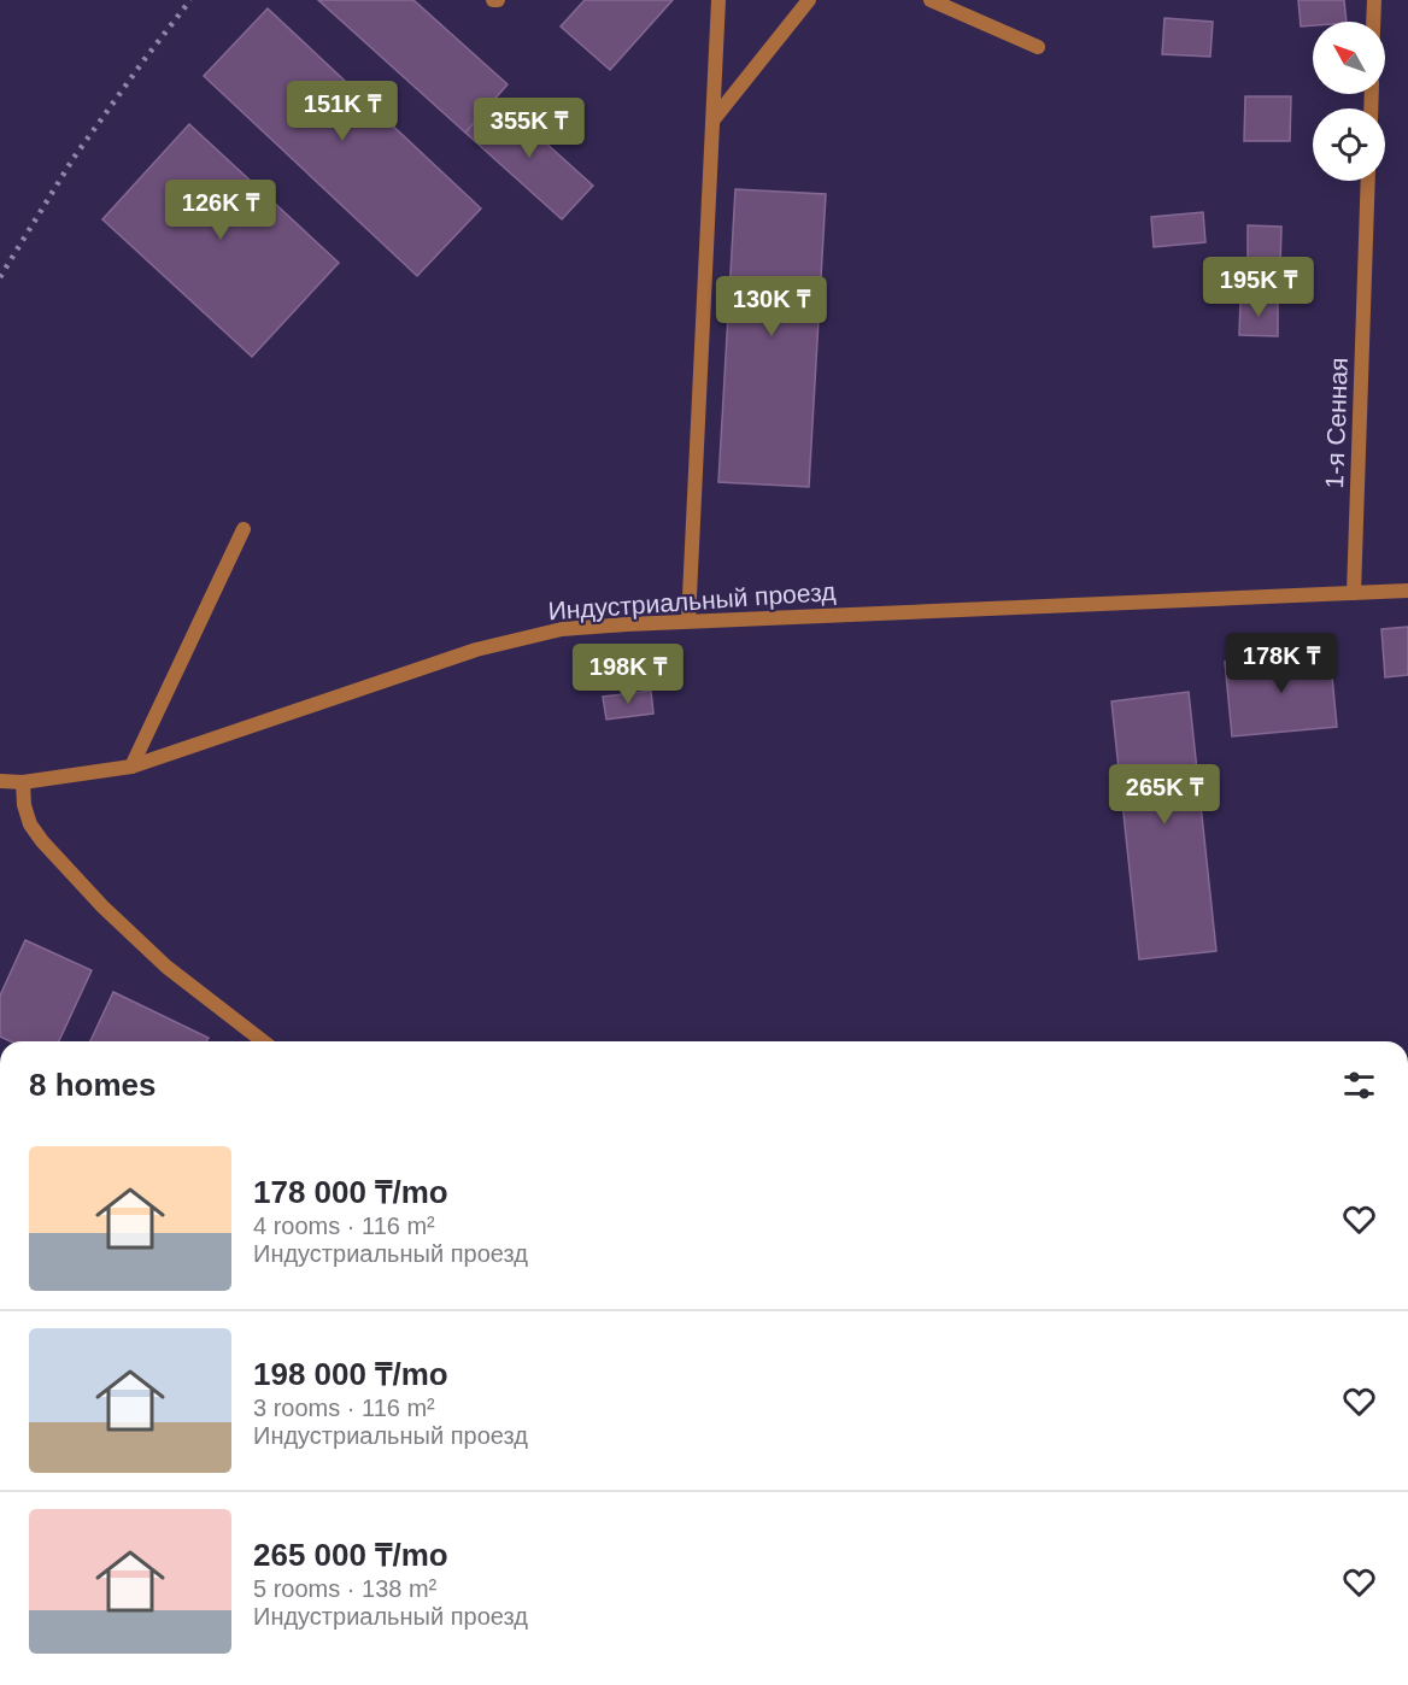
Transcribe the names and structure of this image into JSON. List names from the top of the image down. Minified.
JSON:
{"streets":{"street":["1-я Сенная","Индустриальный проезд"]},"crossings":[["1-я Сенная","Индустриальный проезд"]],"north":"top left","page":{"price":["151K ₸","355K ₸","126K ₸","195K ₸","130K ₸","178K ₸","198K ₸","265K ₸"],"heading":"8 homes","list":[{"name":"178 000 ₸/mo","note":"4 rooms · 116 m² · Индустриальный проезд"},{"name":"198 000 ₸/mo","note":"3 rooms · 116 m² · Индустриальный проезд"},{"name":"265 000 ₸/mo","note":"5 rooms · 138 m² · Индустриальный проезд"}]}}
